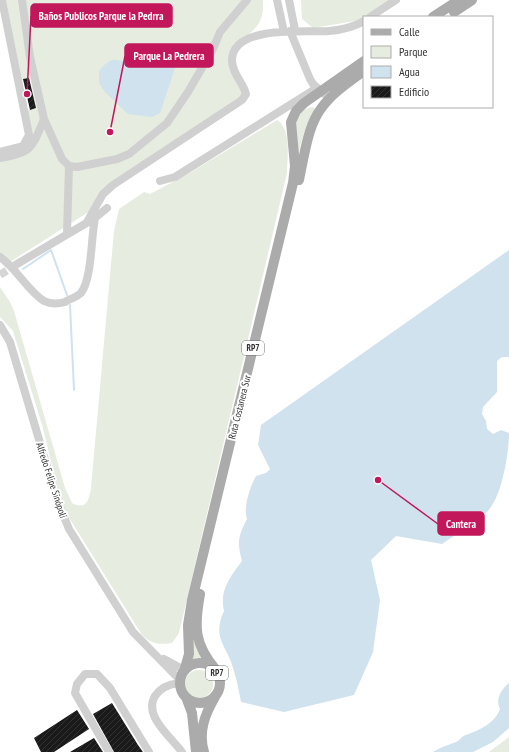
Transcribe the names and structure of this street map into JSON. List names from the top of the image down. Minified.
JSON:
{"streets":{"main road":["RP7","Ruta Costanera Sur"],"street":["Alfredo Felipe Sinópoli"]},"crossings":[["RP7","Ruta Costanera Sur"]],"places":["Baños Publicos Parque la Pedrra","Parque La Pedrera","Cantera"],"legend":["Calle","Parque","Agua","Edificio"]}
